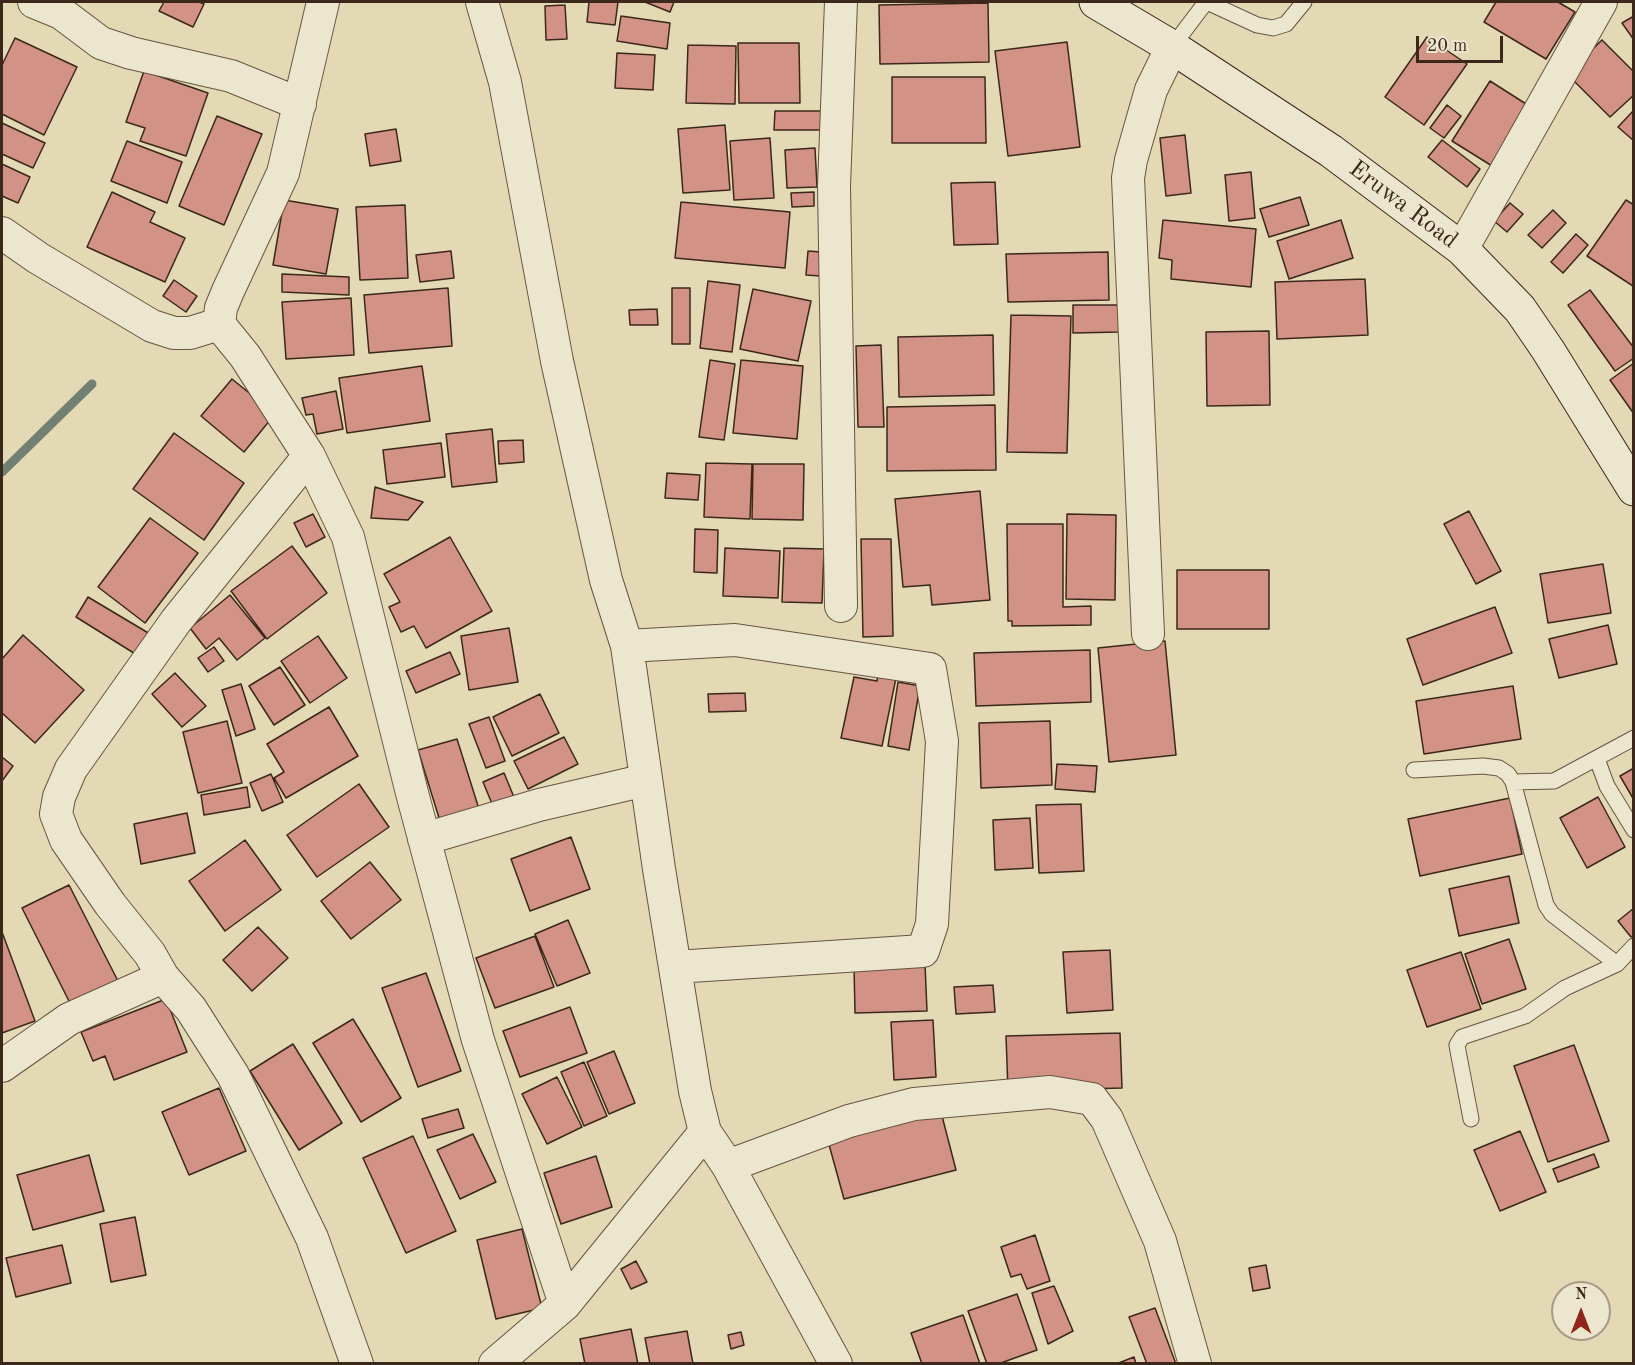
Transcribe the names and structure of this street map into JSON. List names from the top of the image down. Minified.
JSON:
{"streets":{"main road":["Eruwa Road"]},"scale_bar":"20 m","north":"top"}
